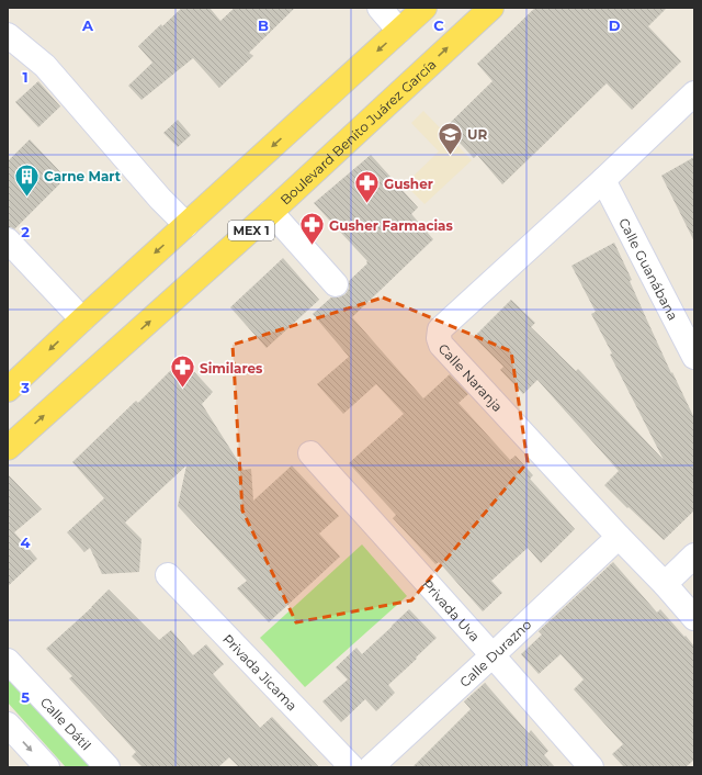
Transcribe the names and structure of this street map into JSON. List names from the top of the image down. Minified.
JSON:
{"streets":{"main road":["Boulevard Benito Juárez García","MEX 1"],"street":["Calle Guanábana","Calle Naranja","Privada Uva","Calle Durazno","Privada Jicama","Calle Dátil"]},"crossings":[["Calle Guanábana","Calle Naranja"],["Calle Naranja","Calle Durazno"],["Privada Uva","Calle Durazno"]],"places":{"school or university":["UR"],"building":["Carne Mart"],"pharmacy":["Gusher","Gusher Farmacias","Similares"]},"grid":{"columns":["A","B","C","D"],"rows":["1","2","3","4","5"]}}
